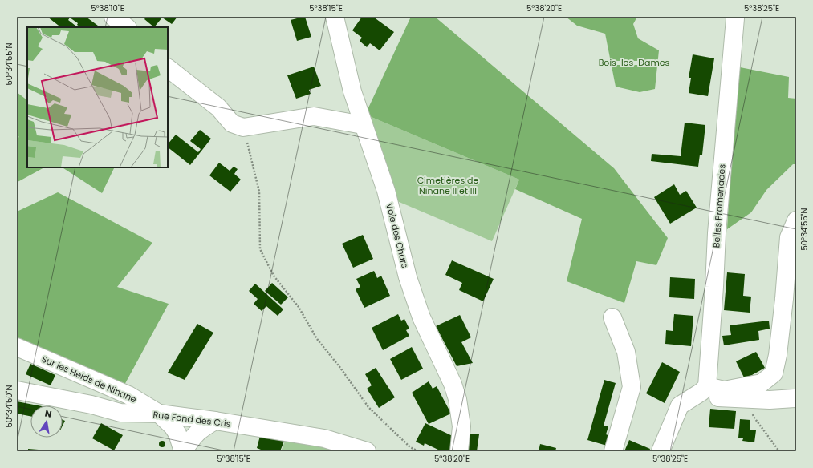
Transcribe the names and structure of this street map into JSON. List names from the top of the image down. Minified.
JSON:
{"streets":{"street":["Belles Promenades","Voie des Chars","Sur les Heids de Ninane","Rue Fond des Cris"]},"crossings":[["Sur les Heids de Ninane","Rue Fond des Cris"]],"parks":["Bois-les-Dames","Cimetières de Ninane II et III"],"north":"top","coordinates":["5°38'10\"E","5°38'15\"E","5°38'20\"E","5°38'25\"E","50°34'55\"N","50°34'50\"N"]}
